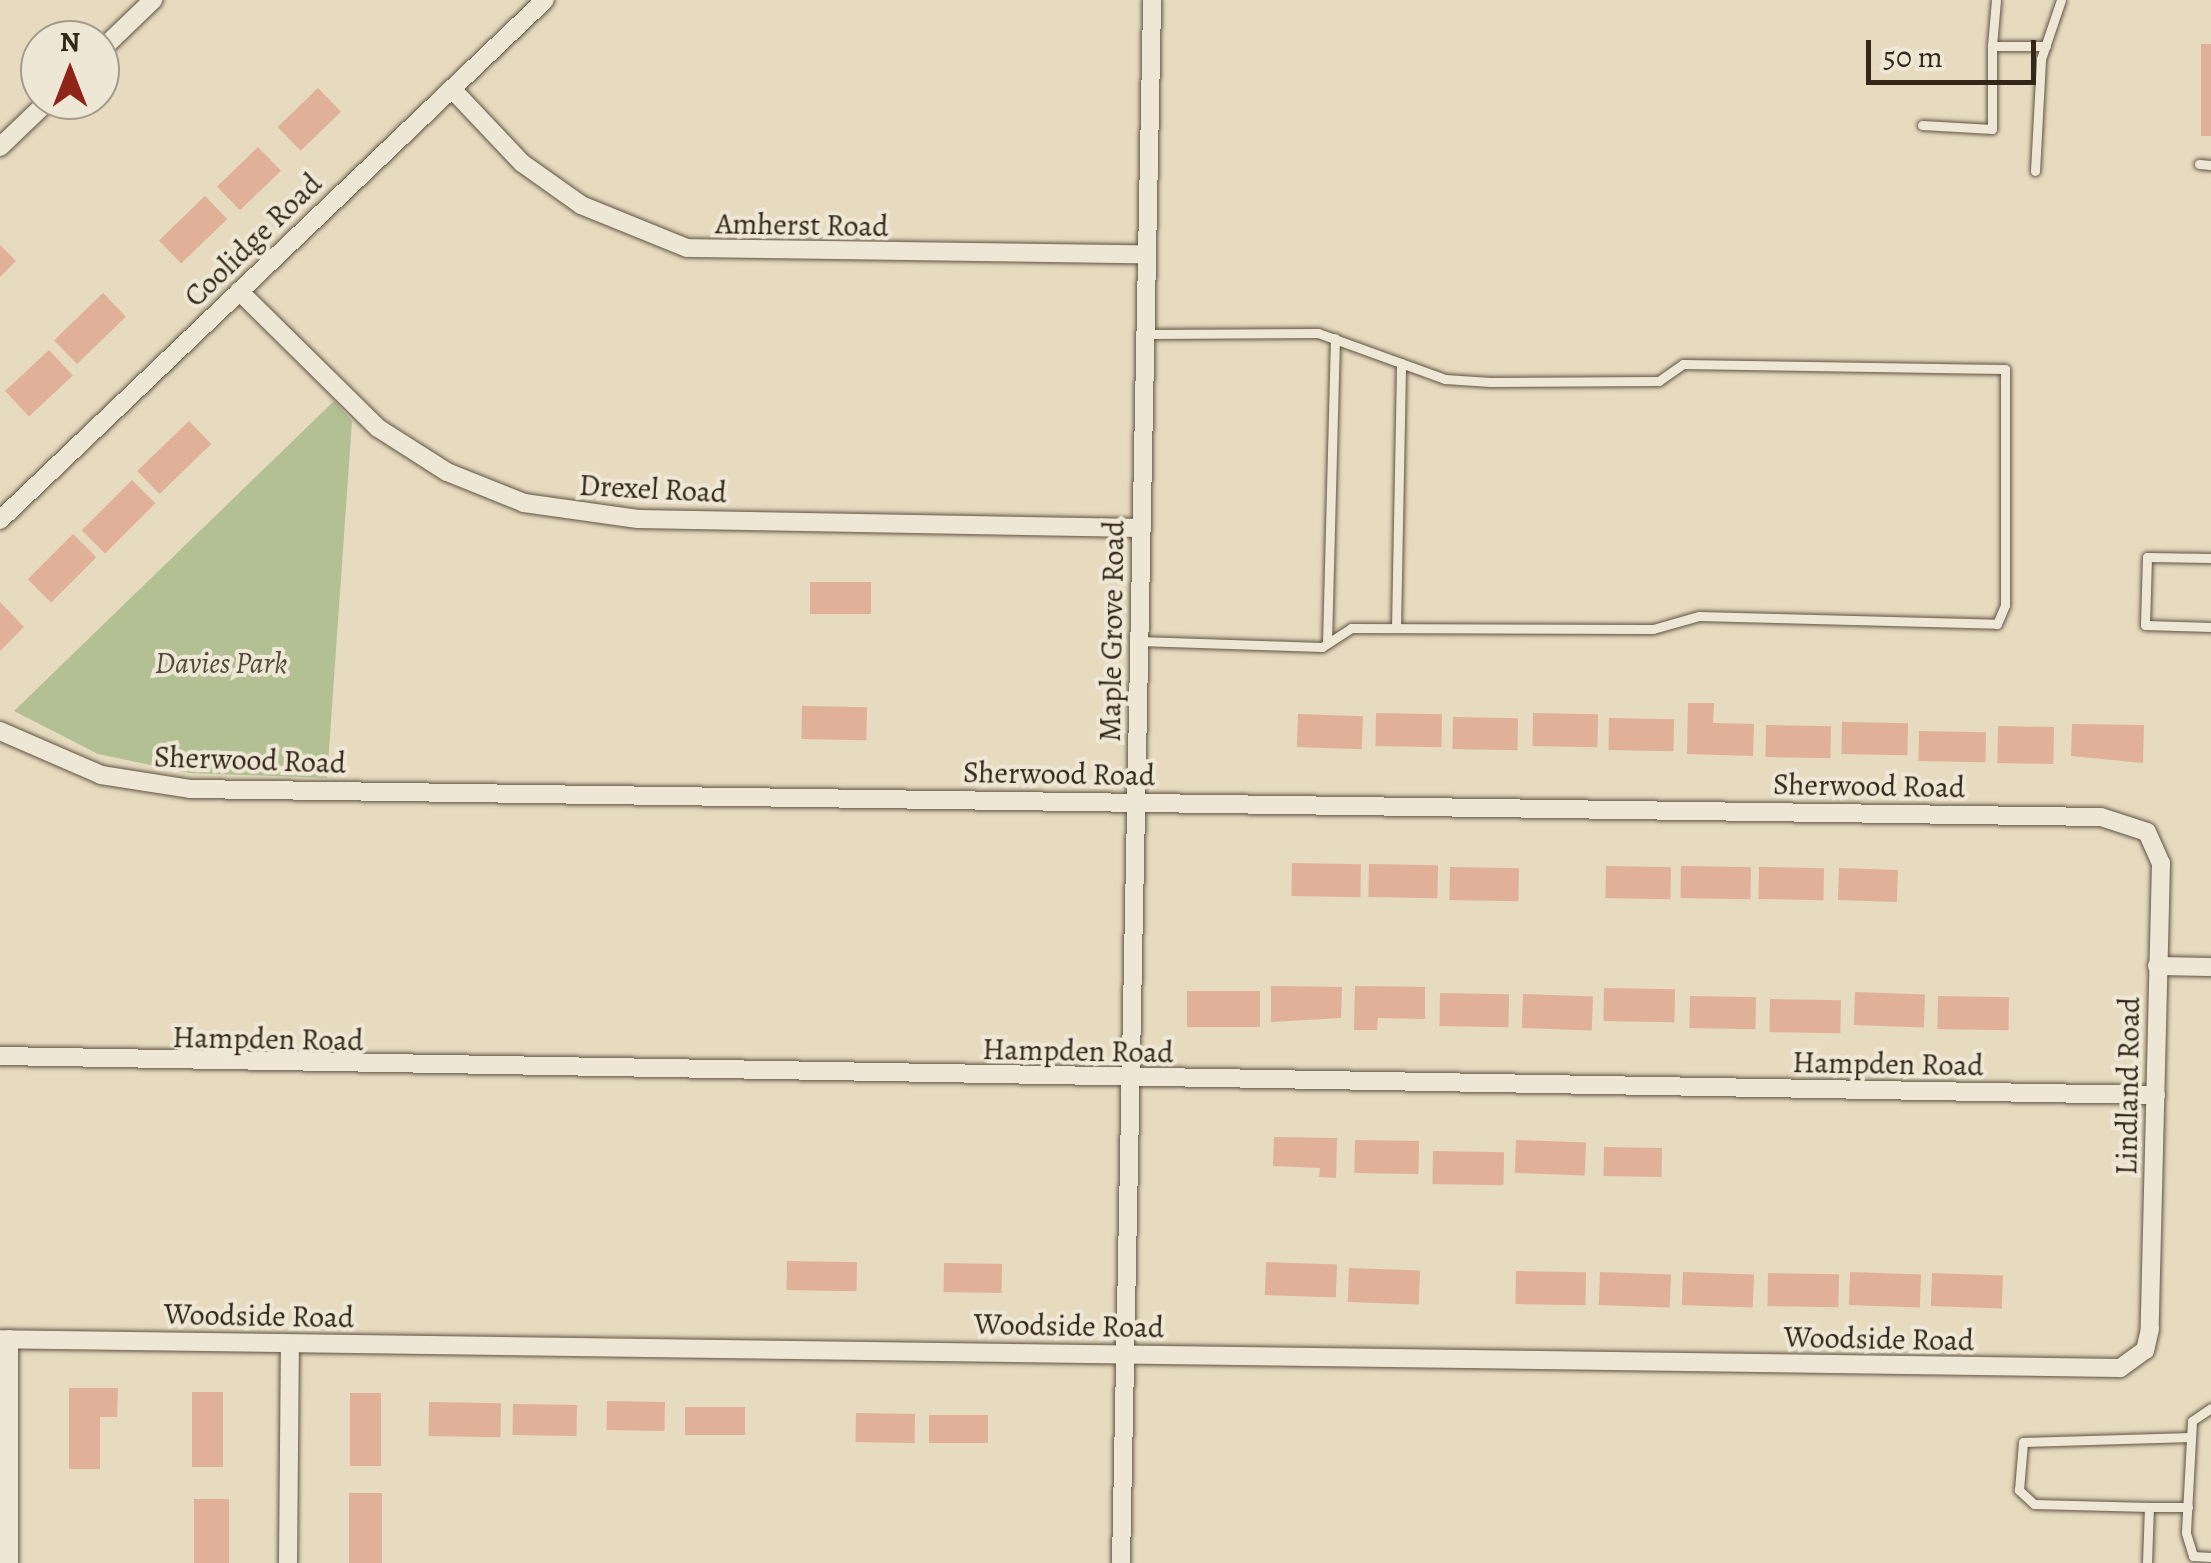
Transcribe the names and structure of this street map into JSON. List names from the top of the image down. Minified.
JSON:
{"streets":{"street":["Amherst Road","Coolidge Road","Drexel Road","Maple Grove Road","Sherwood Road","Hampden Road","Lindland Road","Woodside Road"]},"crossings":[["Amherst Road","Coolidge Road"],["Amherst Road","Maple Grove Road"],["Coolidge Road","Drexel Road"],["Drexel Road","Maple Grove Road"],["Maple Grove Road","Sherwood Road"],["Maple Grove Road","Hampden Road"],["Maple Grove Road","Woodside Road"],["Sherwood Road","Lindland Road"],["Hampden Road","Lindland Road"],["Lindland Road","Woodside Road"]],"parks":["Davies Park"],"scale_bar":"50 m","north":"top"}
